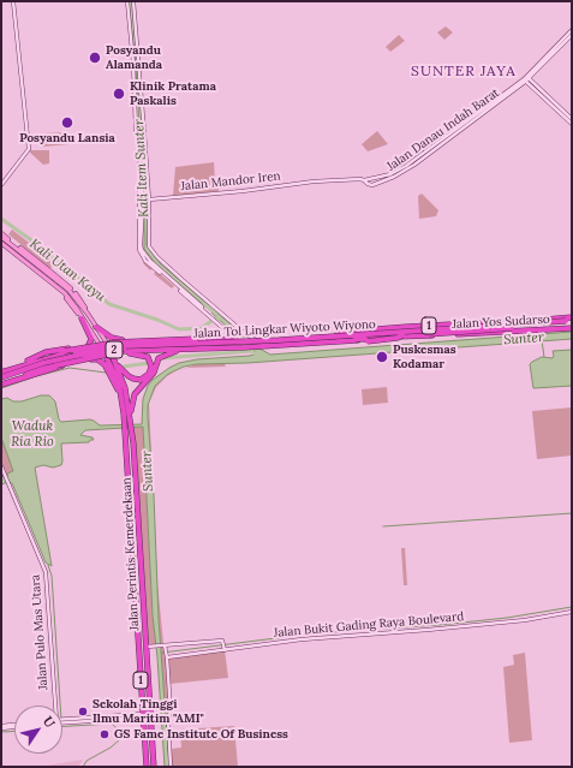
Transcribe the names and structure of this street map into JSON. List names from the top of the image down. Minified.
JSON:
{"streets":{"highway":["Jalan Yos Sudarso","1","Jalan Tol Lingkar Wiyoto Wiyono","2","Jalan Perintis Kemerdekaan"],"street":["Jalan Danau Indah Barat","Jalan Mandor Iren","Jalan Bukit Gading Raya Boulevard","Jalan Pulo Mas Utara"]},"crossings":[["Jalan Danau Indah Barat","Jalan Mandor Iren"],["Jalan Yos Sudarso","1"],["Jalan Yos Sudarso","Jalan Tol Lingkar Wiyoto Wiyono"],["Jalan Yos Sudarso","Jalan Perintis Kemerdekaan"],["1","Jalan Tol Lingkar Wiyoto Wiyono"],["1","Jalan Perintis Kemerdekaan"]],"districts":["SUNTER JAYA"],"water":["Kali Item Sunter","Kali Utan Kayu","Sunter","Waduk Ria Rio"],"places":["Posyandu Alamanda","Klinik Pratama Paskalis","Posyandu Lansia","Puskesmas Kodamar","Sekolah Tinggi Ilmu Maritim \"AMI\"","GS Fame Institute Of Business"],"north":"top right"}
